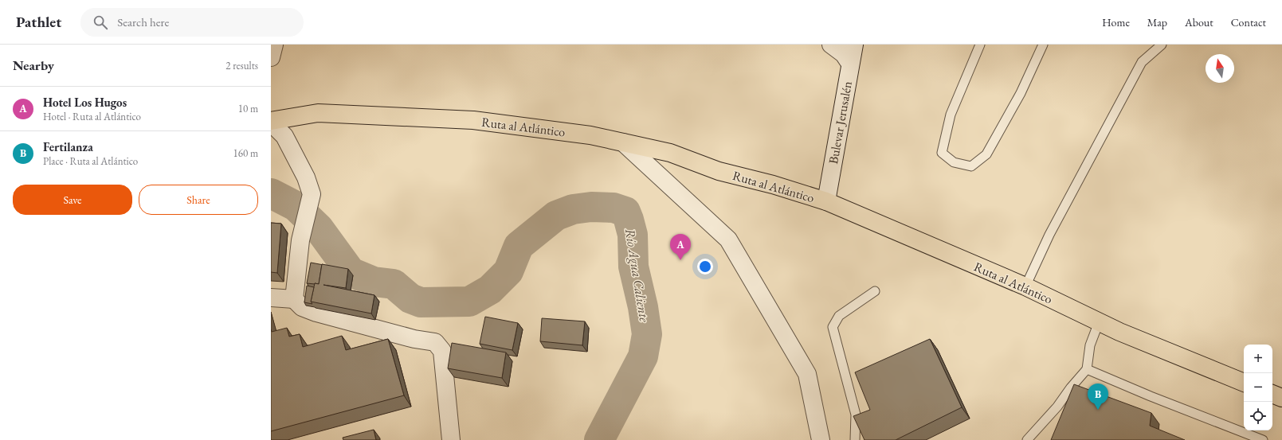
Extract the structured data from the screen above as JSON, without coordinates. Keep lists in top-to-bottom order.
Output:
{
  "streets": {
    "highway": ["Ruta al Atlántico"],
    "street": ["Bulevar Jerusalén"]
  },
  "crossings": [
    ["Bulevar Jerusalén", "Ruta al Atlántico"]
  ],
  "water": ["Río Agua Caliente"],
  "north": "top",
  "page": {
    "header": "Pathlet",
    "search": "Search here",
    "nav": [
      "Home",
      "Map",
      "About",
      "Contact"
    ],
    "heading": ["Nearby", "2 results"],
    "list": [
      {
        "mark": "A",
        "name": "Hotel Los Hugos",
        "note": "Hotel · Ruta al Atlántico",
        "value": "10 m"
      },
      {
        "mark": "B",
        "name": "Fertilanza",
        "note": "Place · Ruta al Atlántico",
        "value": "160 m"
      }
    ],
    "buttons": ["Save", "Share"],
    "pins": ["A", "B"],
    "map_buttons": ["+", "−"]
  }
}
